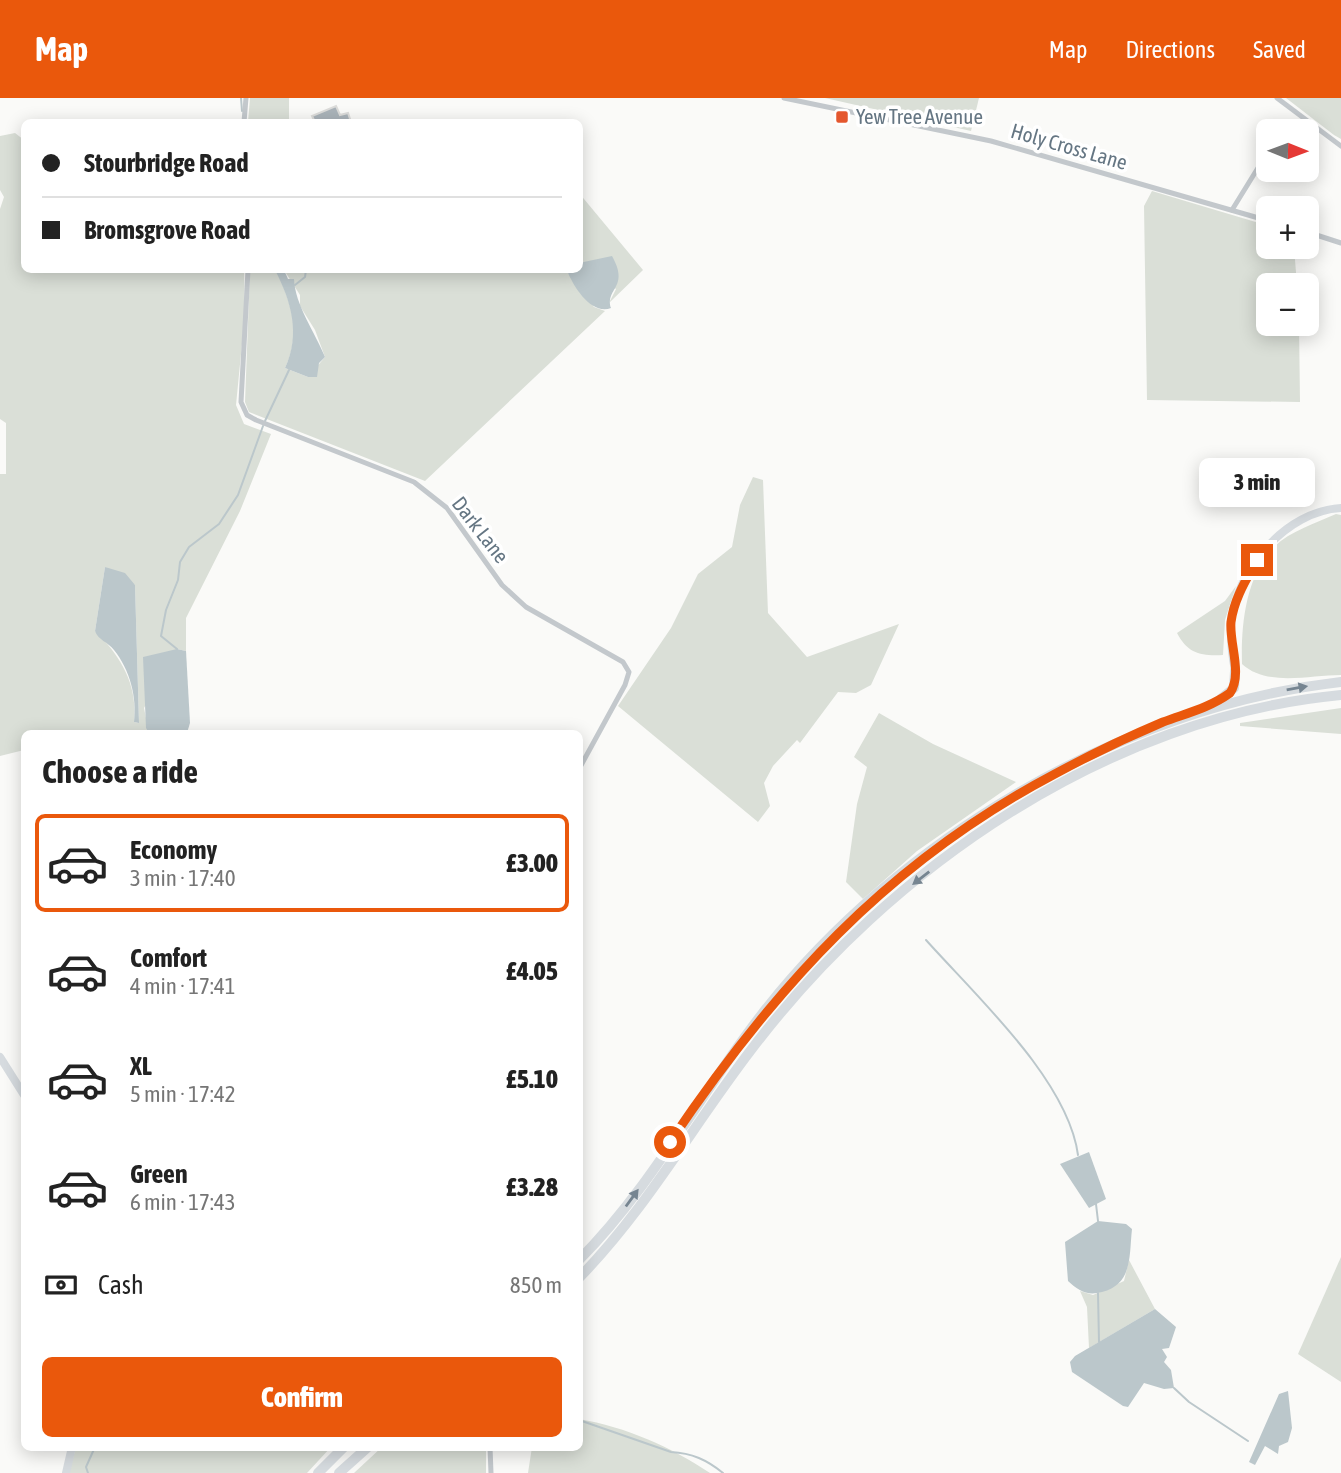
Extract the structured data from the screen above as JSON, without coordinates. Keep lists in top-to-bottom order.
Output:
{
  "streets": {
    "street": ["Holy Cross Lane", "Dark Lane"]
  },
  "places": {
    "transit": ["Yew Tree Avenue"]
  },
  "north": "right",
  "page": {
    "header": "Map",
    "nav": ["Map", "Directions", "Saved"],
    "map_buttons": ["+", "−"],
    "banner": ["Stourbridge Road", "Bromsgrove Road"],
    "bubble": "3 min",
    "heading": "Choose a ride",
    "list": [
      {
        "name": "Economy",
        "note": "3 min · 17:40",
        "value": "£3.00"
      },
      {
        "name": "Comfort",
        "note": "4 min · 17:41",
        "value": "£4.05"
      },
      {
        "name": "XL",
        "note": "5 min · 17:42",
        "value": "£5.10"
      },
      {
        "name": "Green",
        "note": "6 min · 17:43",
        "value": "£3.28"
      }
    ],
    "pay": ["Cash", "850 m"],
    "buttons": "Confirm"
  }
}
